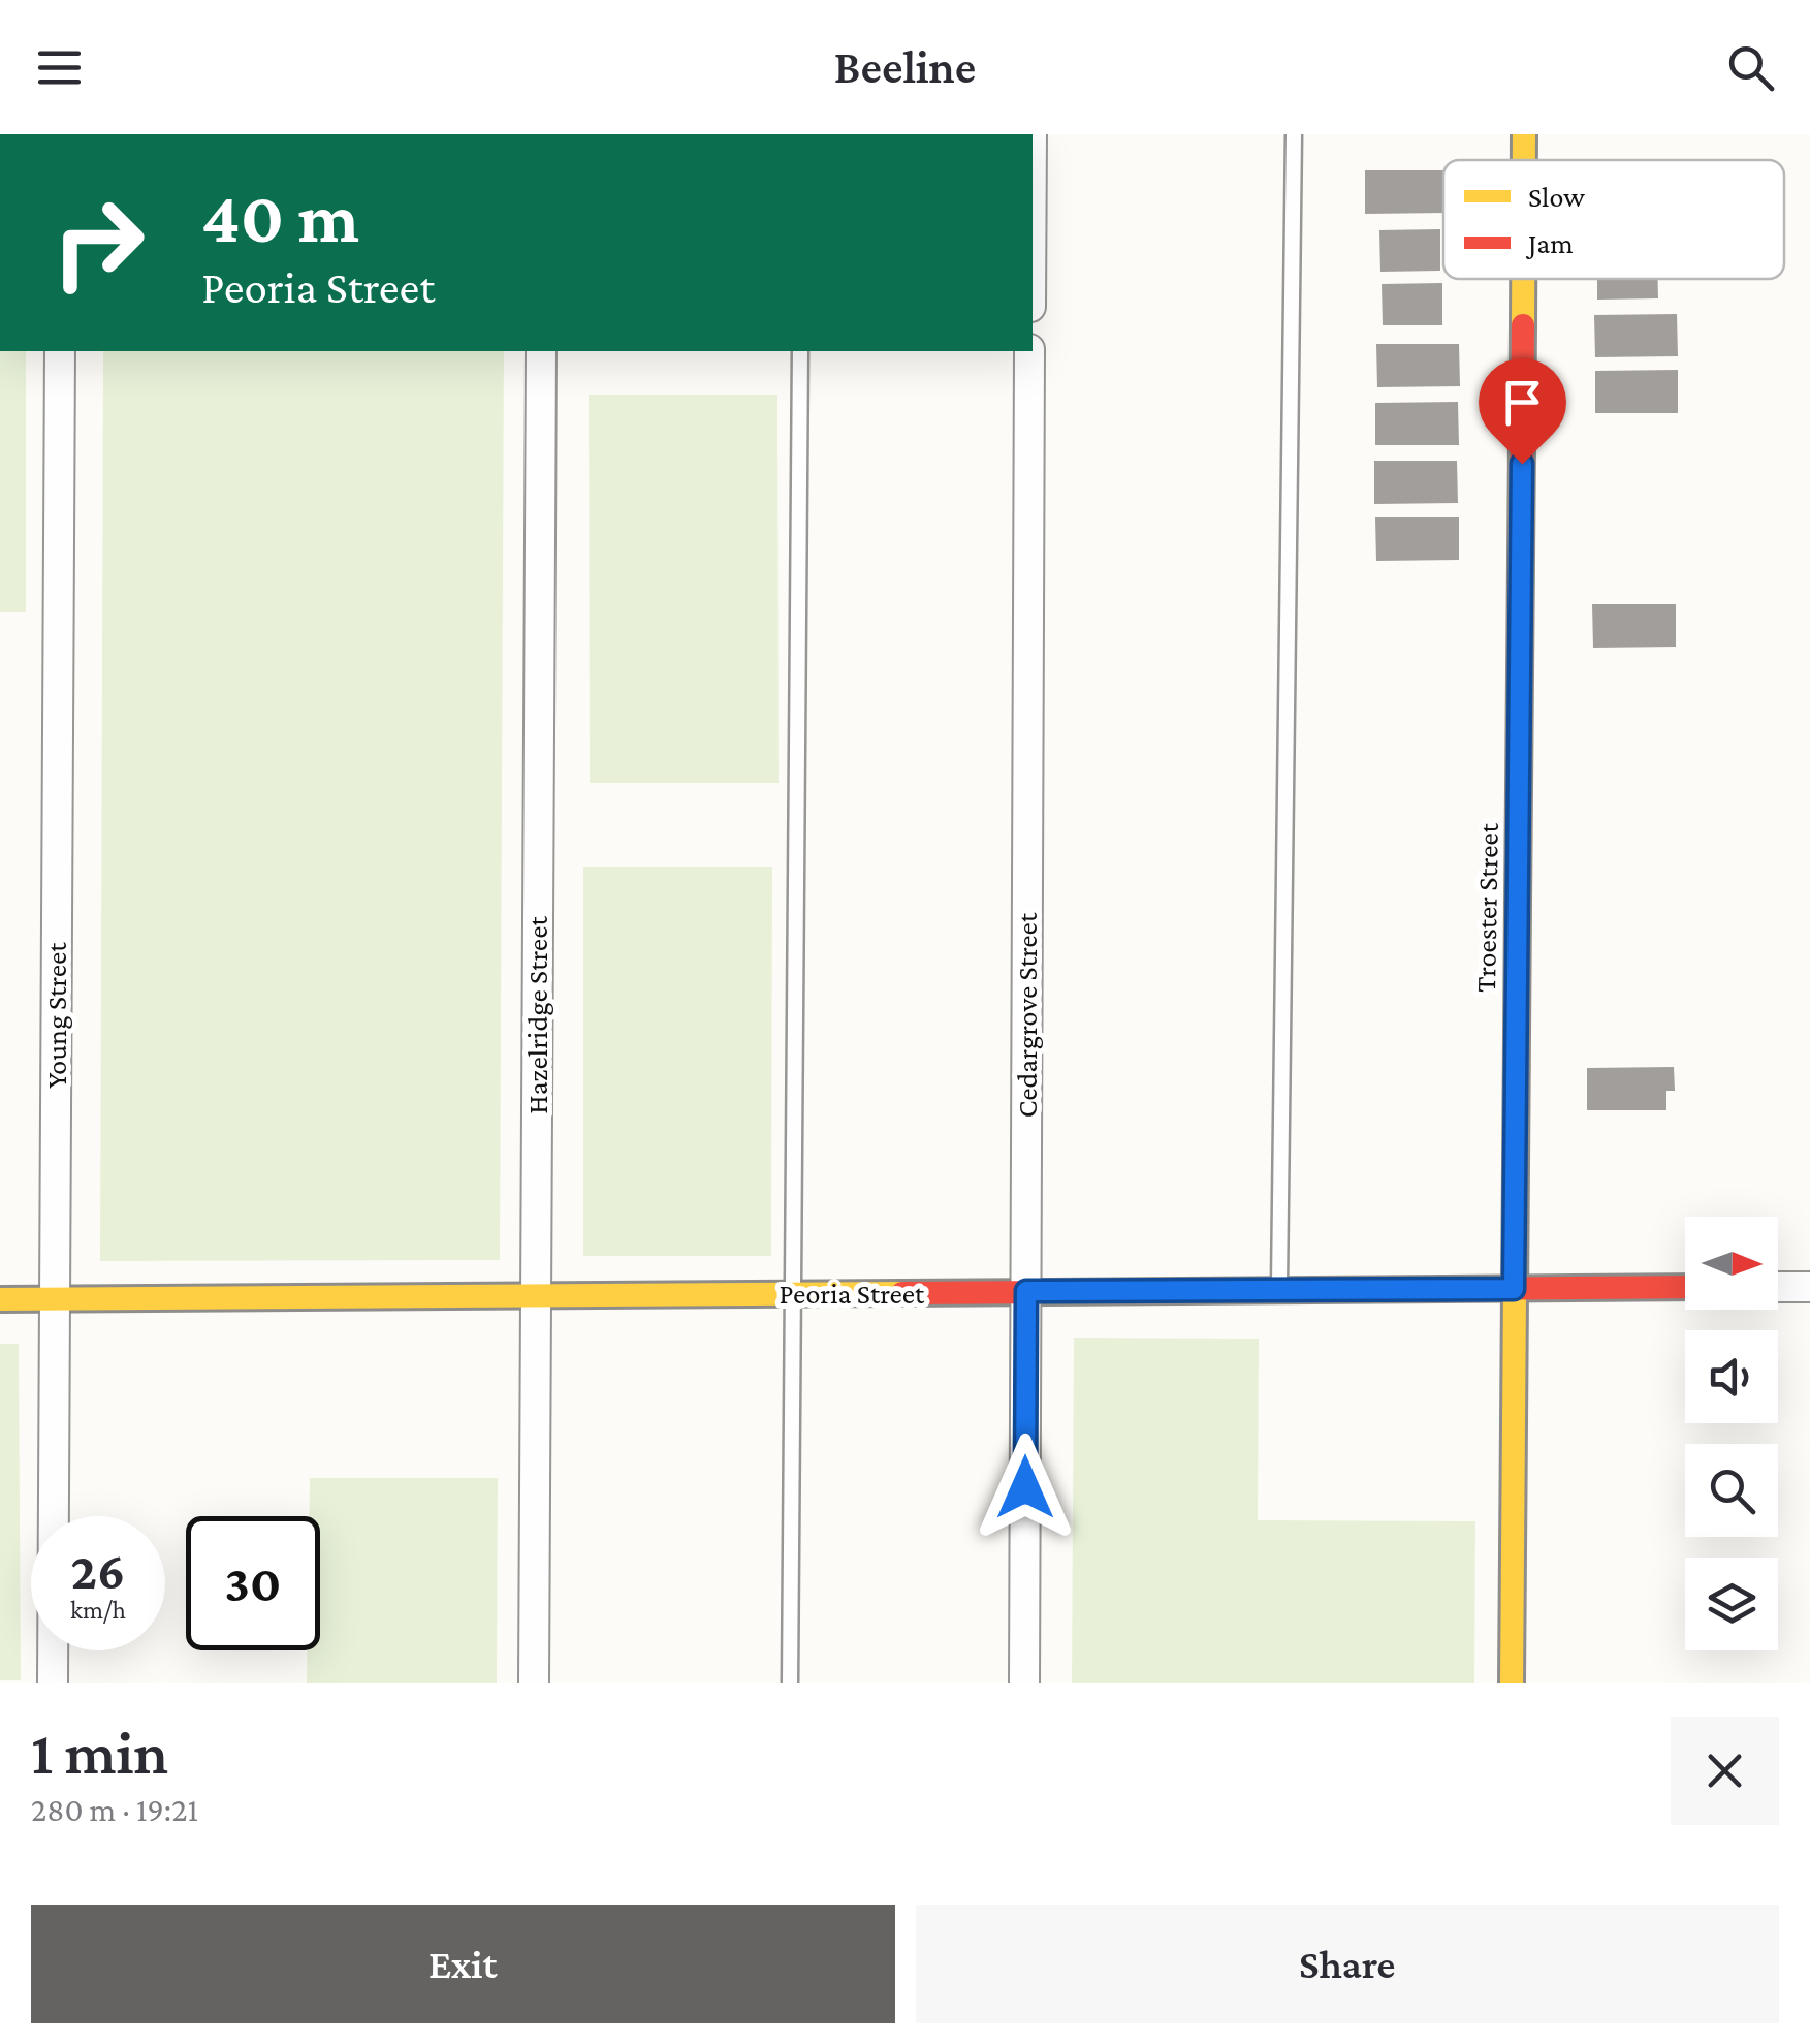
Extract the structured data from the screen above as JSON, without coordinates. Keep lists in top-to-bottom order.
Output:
{
  "streets": {
    "street": [
      "Troester Street",
      "Young Street",
      "Hazelridge Street",
      "Cedargrove Street",
      "Peoria Street"
    ]
  },
  "crossings": [
    ["Troester Street", "Peoria Street"],
    ["Young Street", "Peoria Street"],
    ["Hazelridge Street", "Peoria Street"],
    ["Cedargrove Street", "Peoria Street"]
  ],
  "legend": ["Slow", "Jam"],
  "north": "right",
  "page": {
    "header": "Beeline",
    "turn": ["40 m", "Peoria Street"],
    "speed": "26 km/h",
    "limit": "30",
    "heading": ["1 min", "280 m · 19:21"],
    "buttons": ["Exit", "Share"]
  }
}
